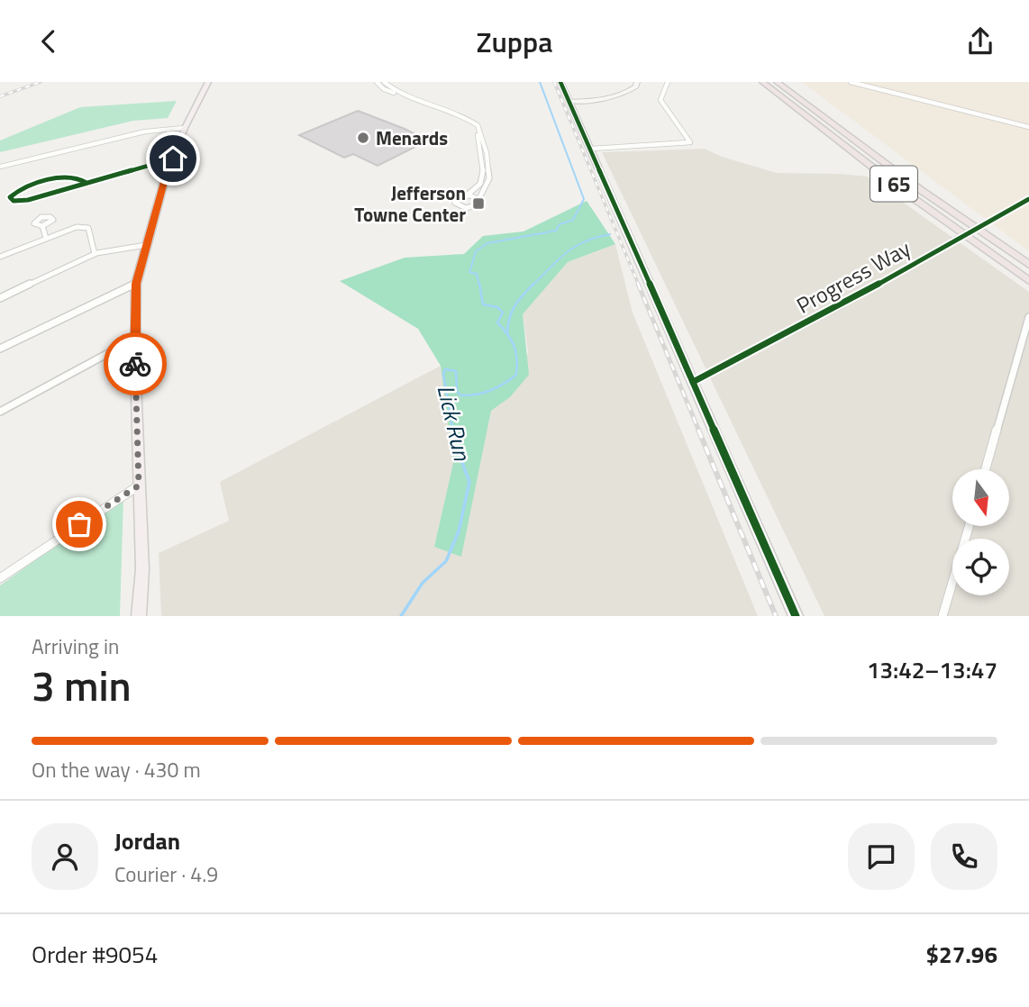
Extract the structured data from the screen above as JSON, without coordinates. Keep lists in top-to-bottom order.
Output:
{
  "streets": {
    "highway": ["I 65"],
    "street": ["Progress Way"]
  },
  "water": ["Lick Run"],
  "places": {
    "other": ["Menards"],
    "transit": ["Jefferson Towne Center"]
  },
  "north": "bottom",
  "page": {
    "header": "Zuppa",
    "heading": ["3 min", "Arriving in", "13:42–13:47"],
    "panel": [
      "Jordan",
      "Courier · 4.9",
      "Order #9054",
      "$27.96"
    ],
    "bar": "On the way · 430 m"
  }
}
